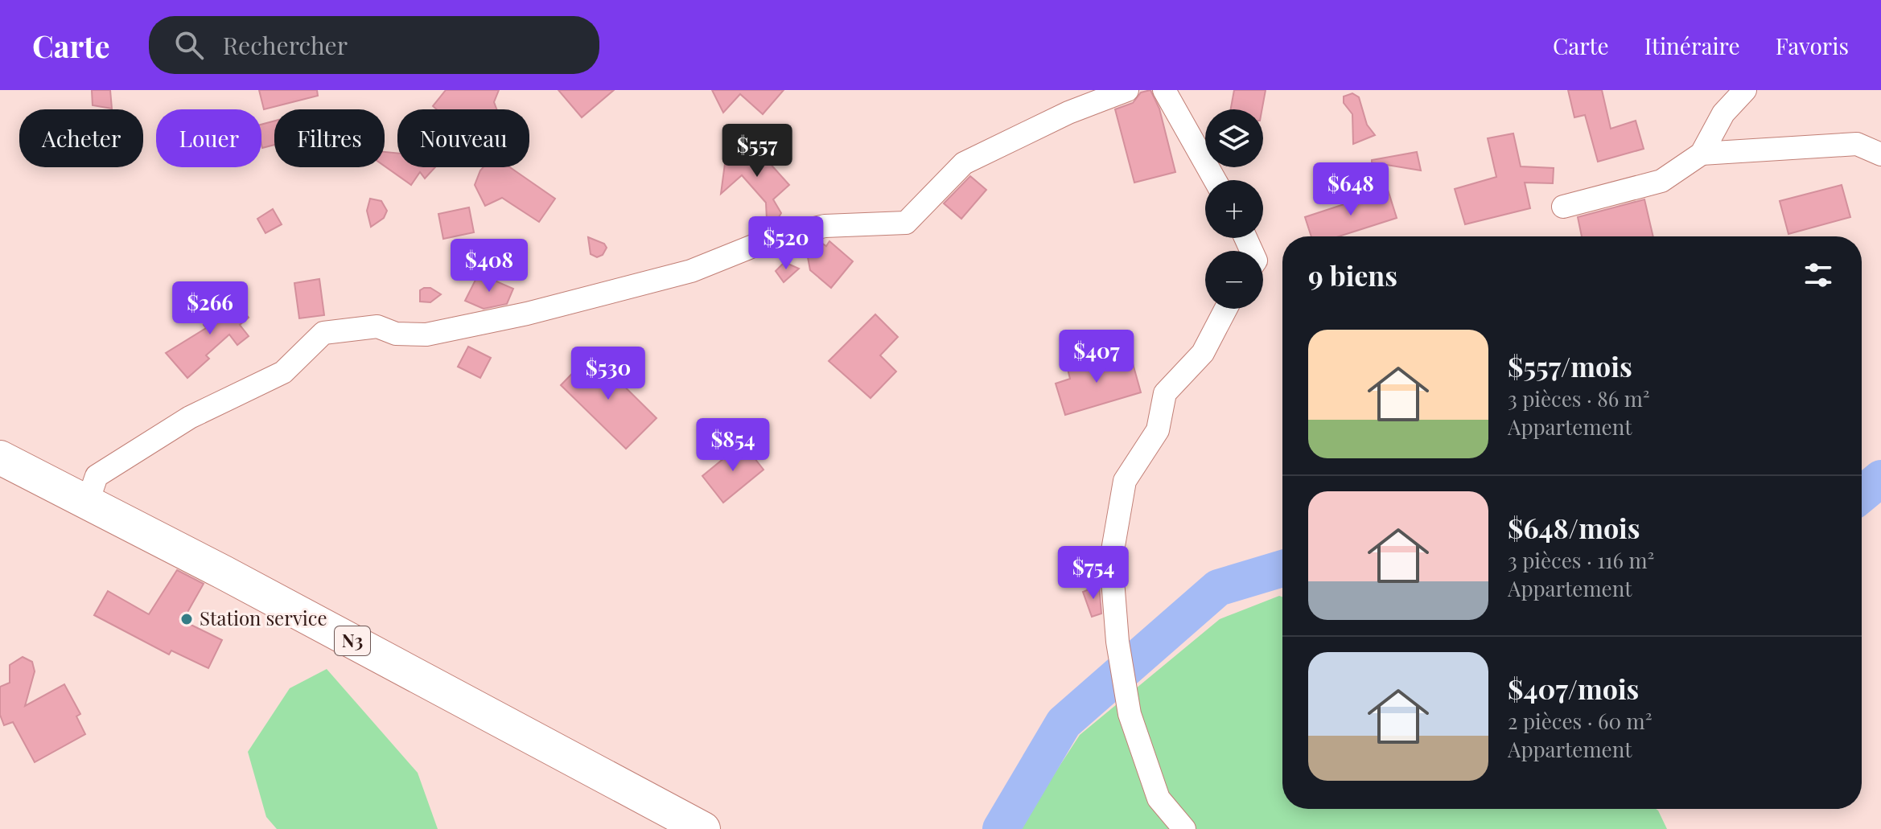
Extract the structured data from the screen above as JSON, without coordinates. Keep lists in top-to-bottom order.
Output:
{
  "streets": {
    "highway": ["N3"]
  },
  "places": ["Station service"],
  "page": {
    "header": "Carte",
    "search": "Rechercher",
    "nav": ["Carte", "Itinéraire", "Favoris"],
    "map_buttons": ["+", "−"],
    "chip": [
      "Acheter",
      "Louer",
      "Filtres",
      "Nouveau"
    ],
    "price": [
      "$557",
      "$648",
      "$520",
      "$408",
      "$266",
      "$407",
      "$530",
      "$854",
      "$754"
    ],
    "heading": "9 biens",
    "list": [
      {
        "name": "$557/mois",
        "note": "3 pièces · 86 m² · Appartement"
      },
      {
        "name": "$648/mois",
        "note": "3 pièces · 116 m² · Appartement"
      },
      {
        "name": "$407/mois",
        "note": "2 pièces · 60 m² · Appartement"
      }
    ]
  }
}
